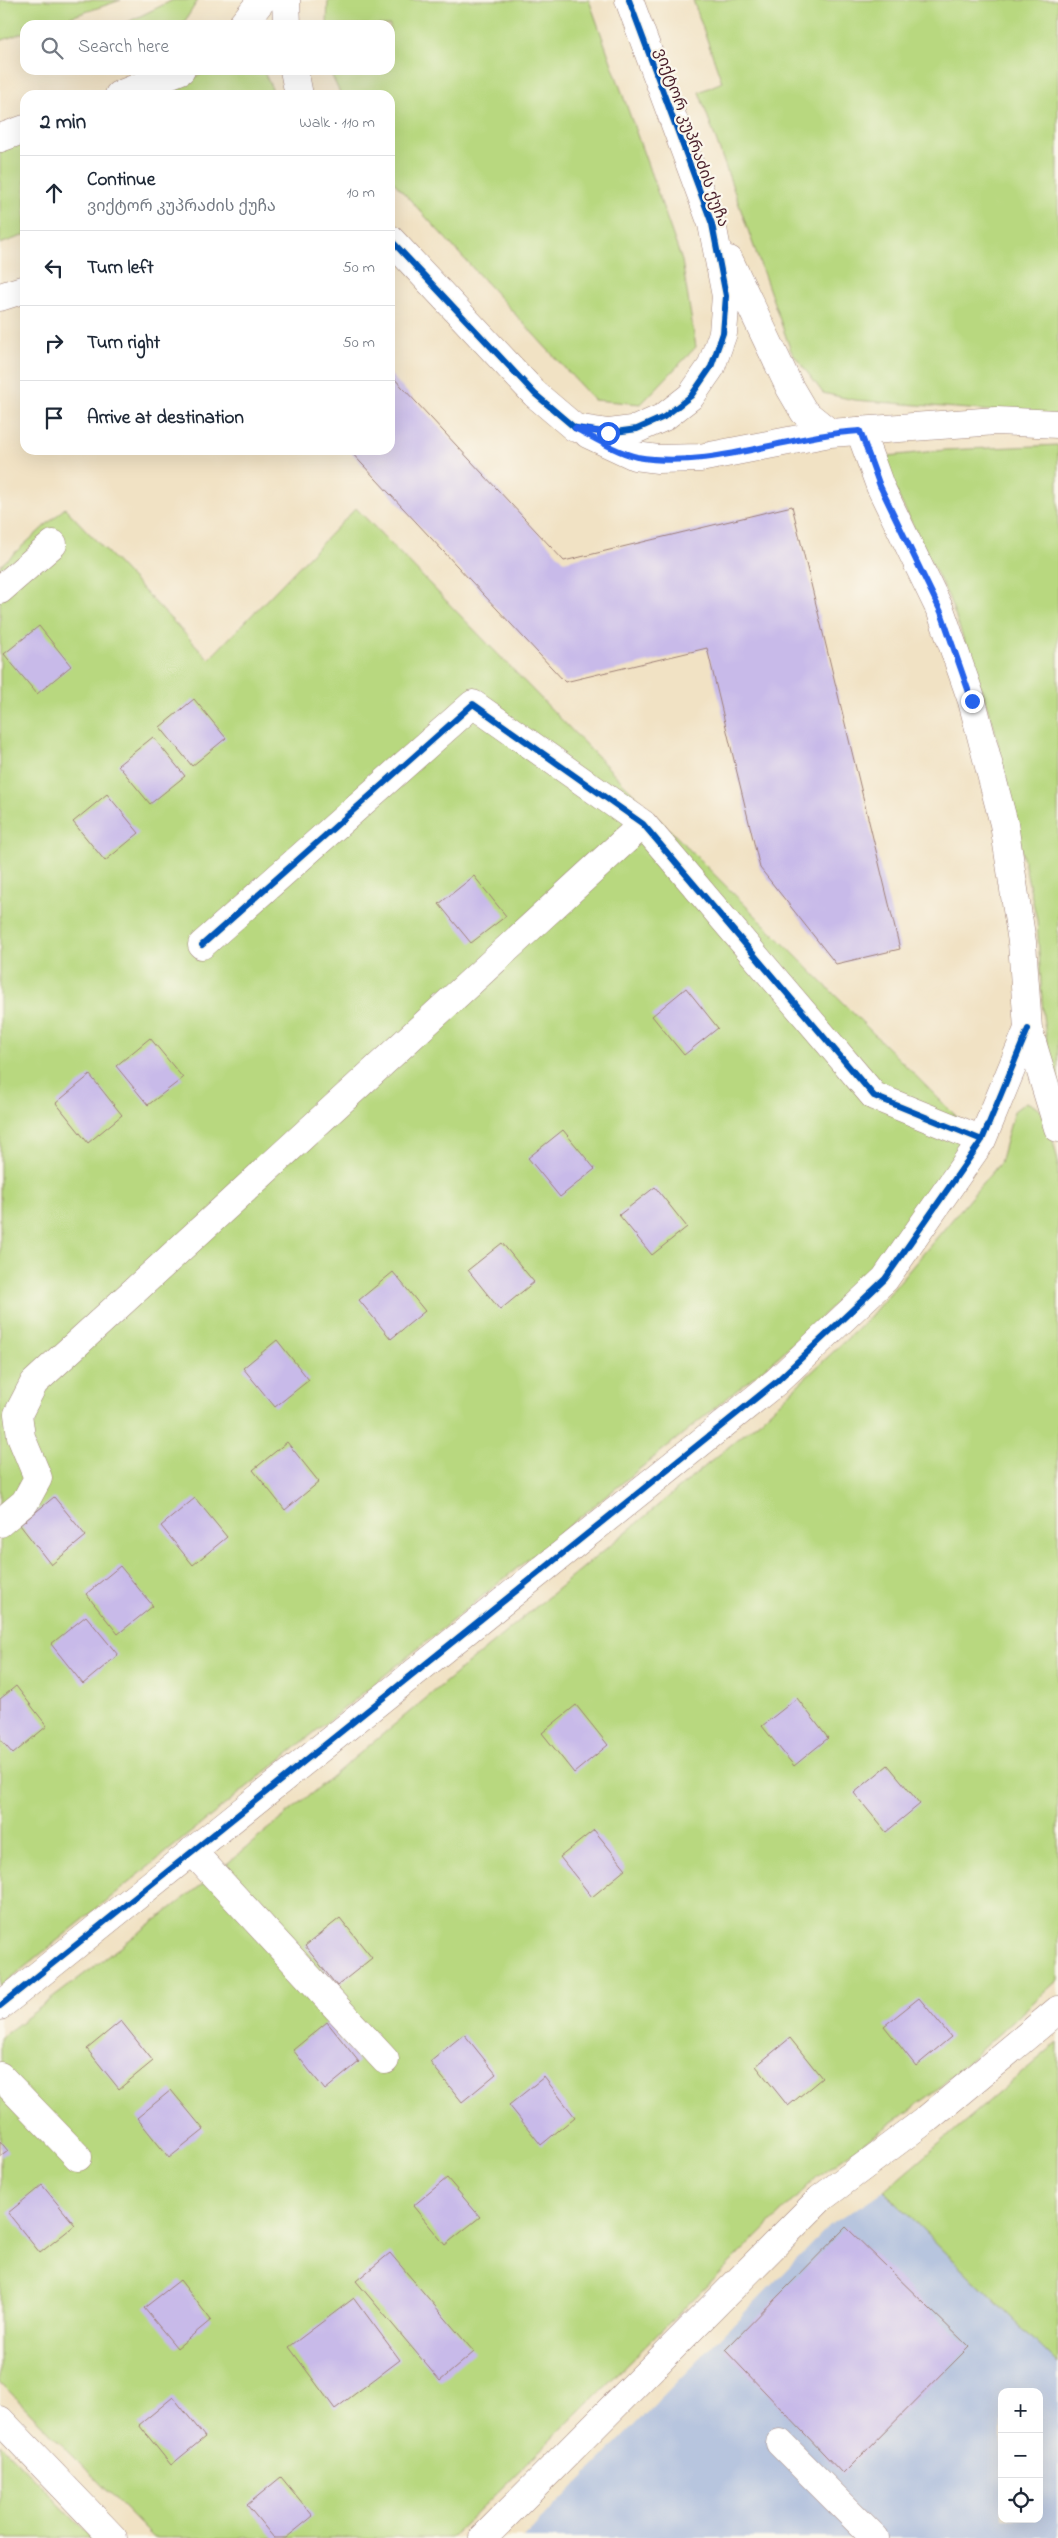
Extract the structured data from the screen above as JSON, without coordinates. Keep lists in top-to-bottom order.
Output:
{
  "streets": {
    "street": ["ვიქტორ კუპრაძის ქუჩა"]
  },
  "page": {
    "search": "Search here",
    "heading": ["2 min", "Walk · 110 m"],
    "list": [
      ["Continue", "ვიქტორ კუპრაძის ქუჩა", "10 m"],
      ["Turn left", "50 m"],
      ["Turn right", "50 m"],
      "Arrive at destination"
    ],
    "map_buttons": ["+", "−"]
  }
}
